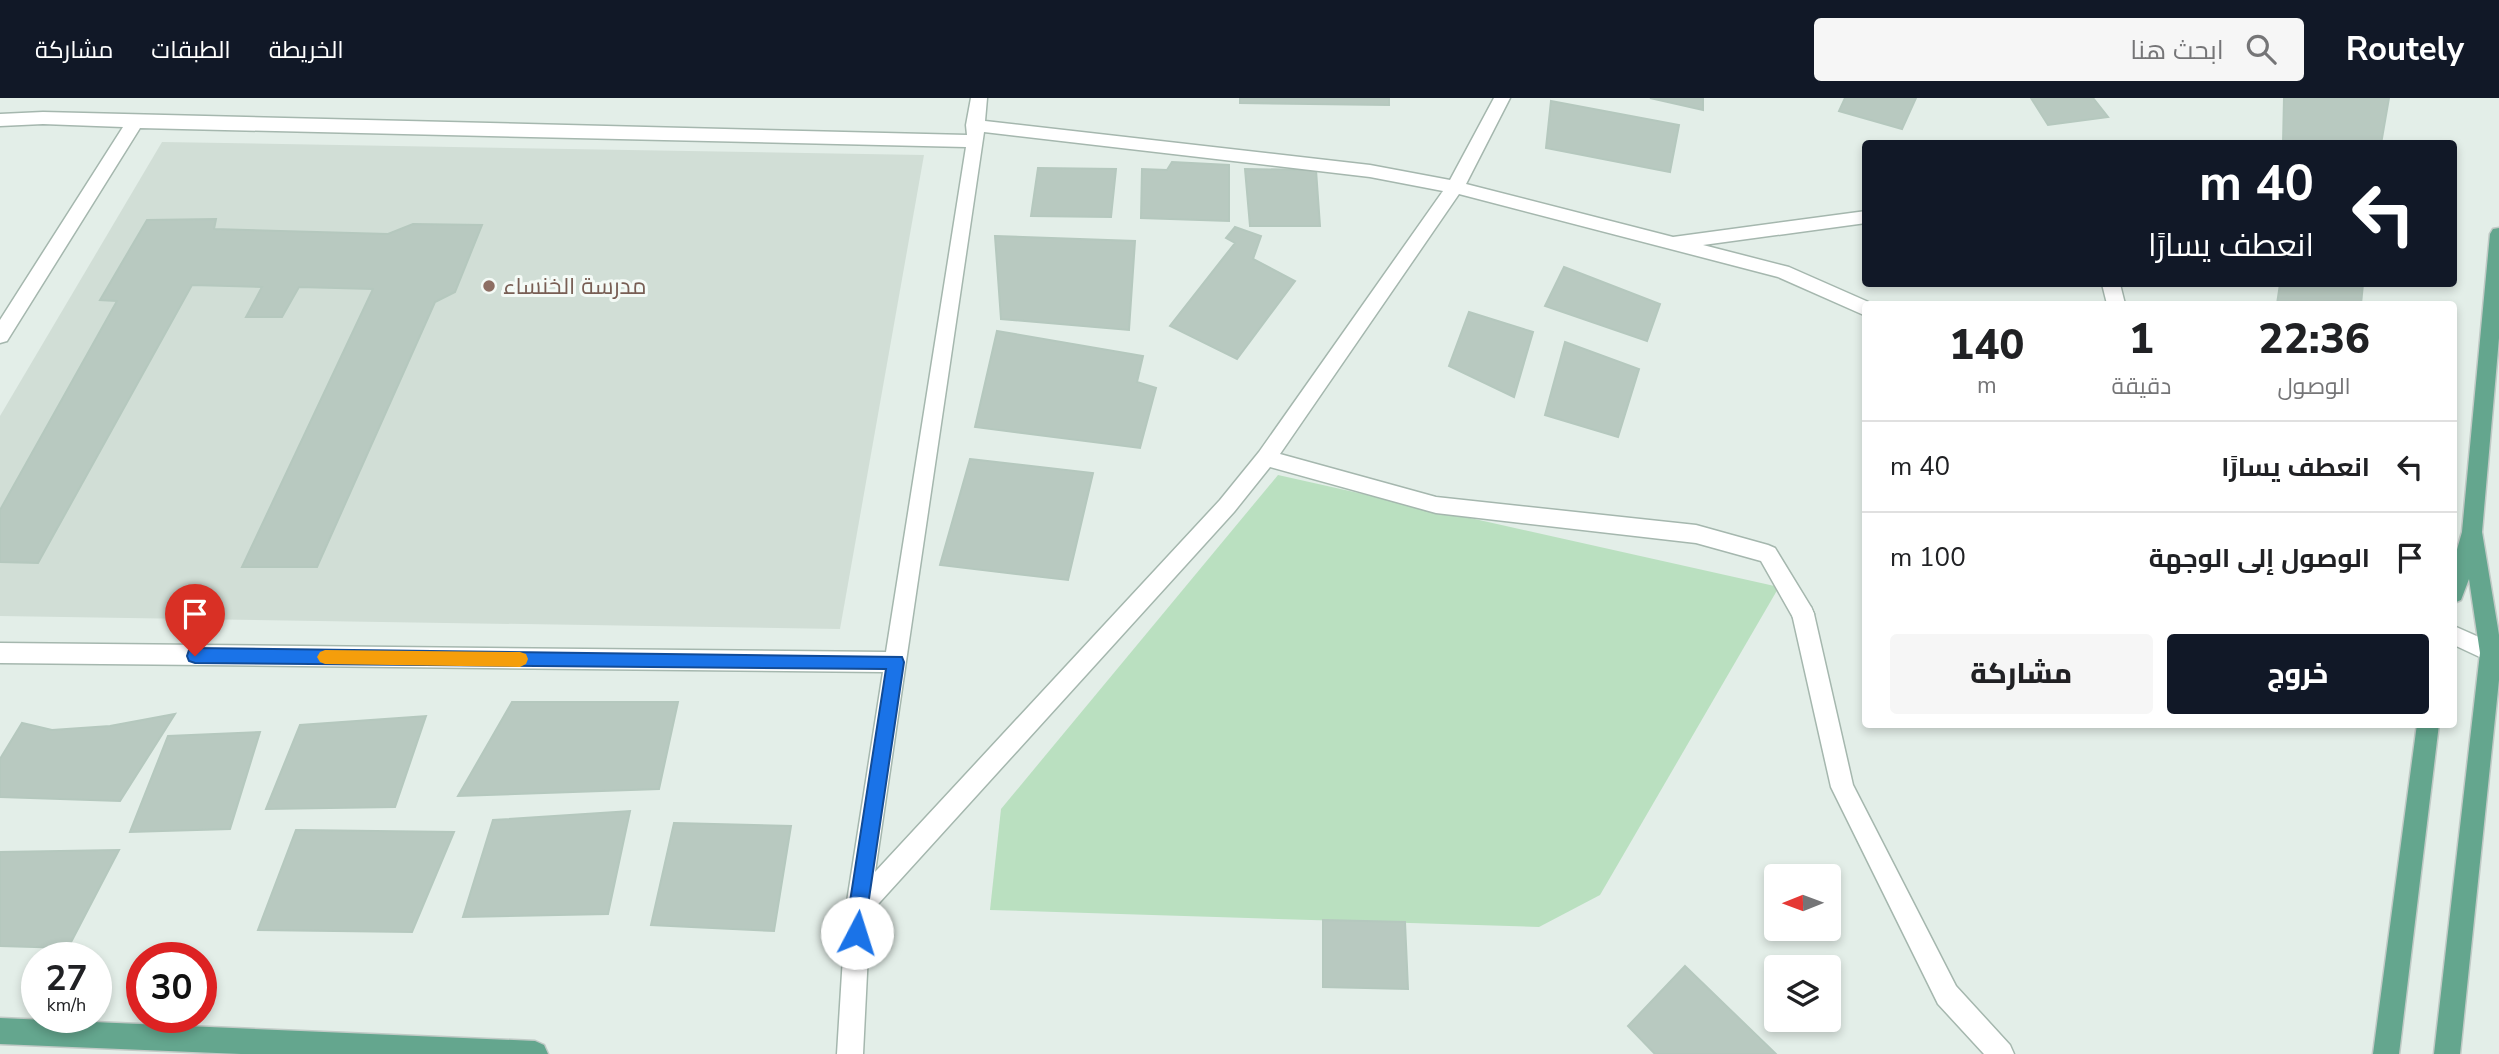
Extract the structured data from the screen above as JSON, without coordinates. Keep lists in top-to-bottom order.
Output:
{
  "places": ["مدرسة الخنساء"],
  "north": "left",
  "page": {
    "header": "Routely",
    "search": "ابحث هنا",
    "nav": ["الخريطة", "الطبقات", "مشاركة"],
    "turn": ["40 m", "انعطف يسارًا"],
    "eta": [
      "22:36",
      "الوصول",
      "1",
      "دقيقة",
      "140",
      "m"
    ],
    "list": [
      {
        "name": "انعطف يسارًا",
        "value": "40 m"
      },
      {
        "name": "الوصول إلى الوجهة",
        "value": "100 m"
      }
    ],
    "buttons": ["خروج", "مشاركة"],
    "speed": "27 km/h",
    "limit": "30"
  }
}
